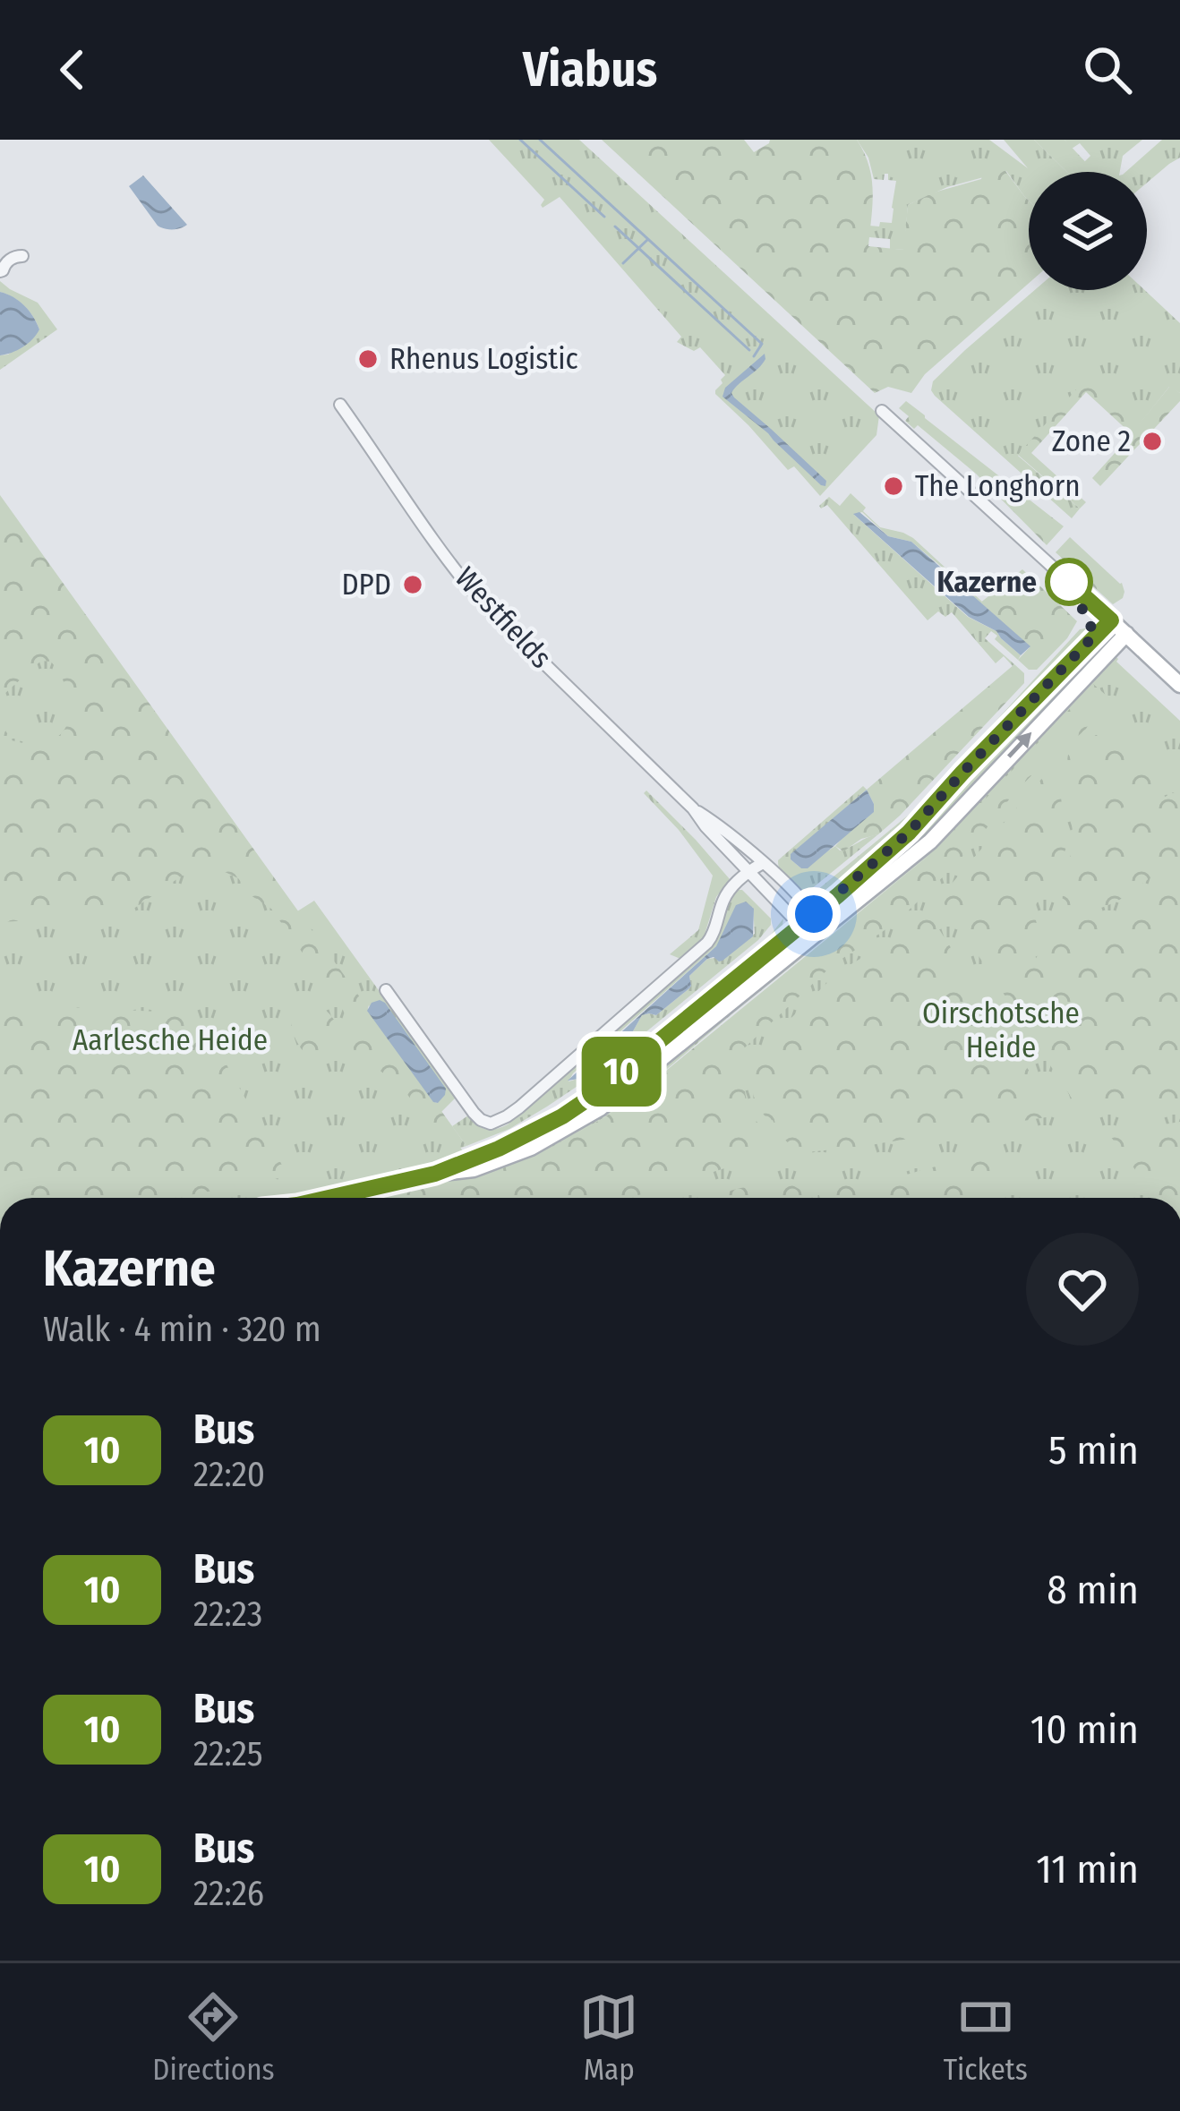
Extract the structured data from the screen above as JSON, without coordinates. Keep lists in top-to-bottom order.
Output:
{
  "streets": {
    "street": ["Westfields"]
  },
  "parks": ["Oirschotsche Heide", "Aarlesche Heide"],
  "places": [
    "Rhenus Logistic",
    "Zone 2",
    "The Longhorn",
    "Kazerne",
    "DPD"
  ],
  "lines": ["bus line 10"],
  "page": {
    "header": "Viabus",
    "on_map": "10",
    "heading": ["Kazerne", "Walk · 4 min · 320 m"],
    "list": [
      {
        "mark": "10",
        "name": "Bus",
        "note": "22:20",
        "value": "5 min"
      },
      {
        "mark": "10",
        "name": "Bus",
        "note": "22:23",
        "value": "8 min"
      },
      {
        "mark": "10",
        "name": "Bus",
        "note": "22:25",
        "value": "10 min"
      },
      {
        "mark": "10",
        "name": "Bus",
        "note": "22:26",
        "value": "11 min"
      }
    ],
    "tabs": ["Directions", "Map", "Tickets"]
  }
}
